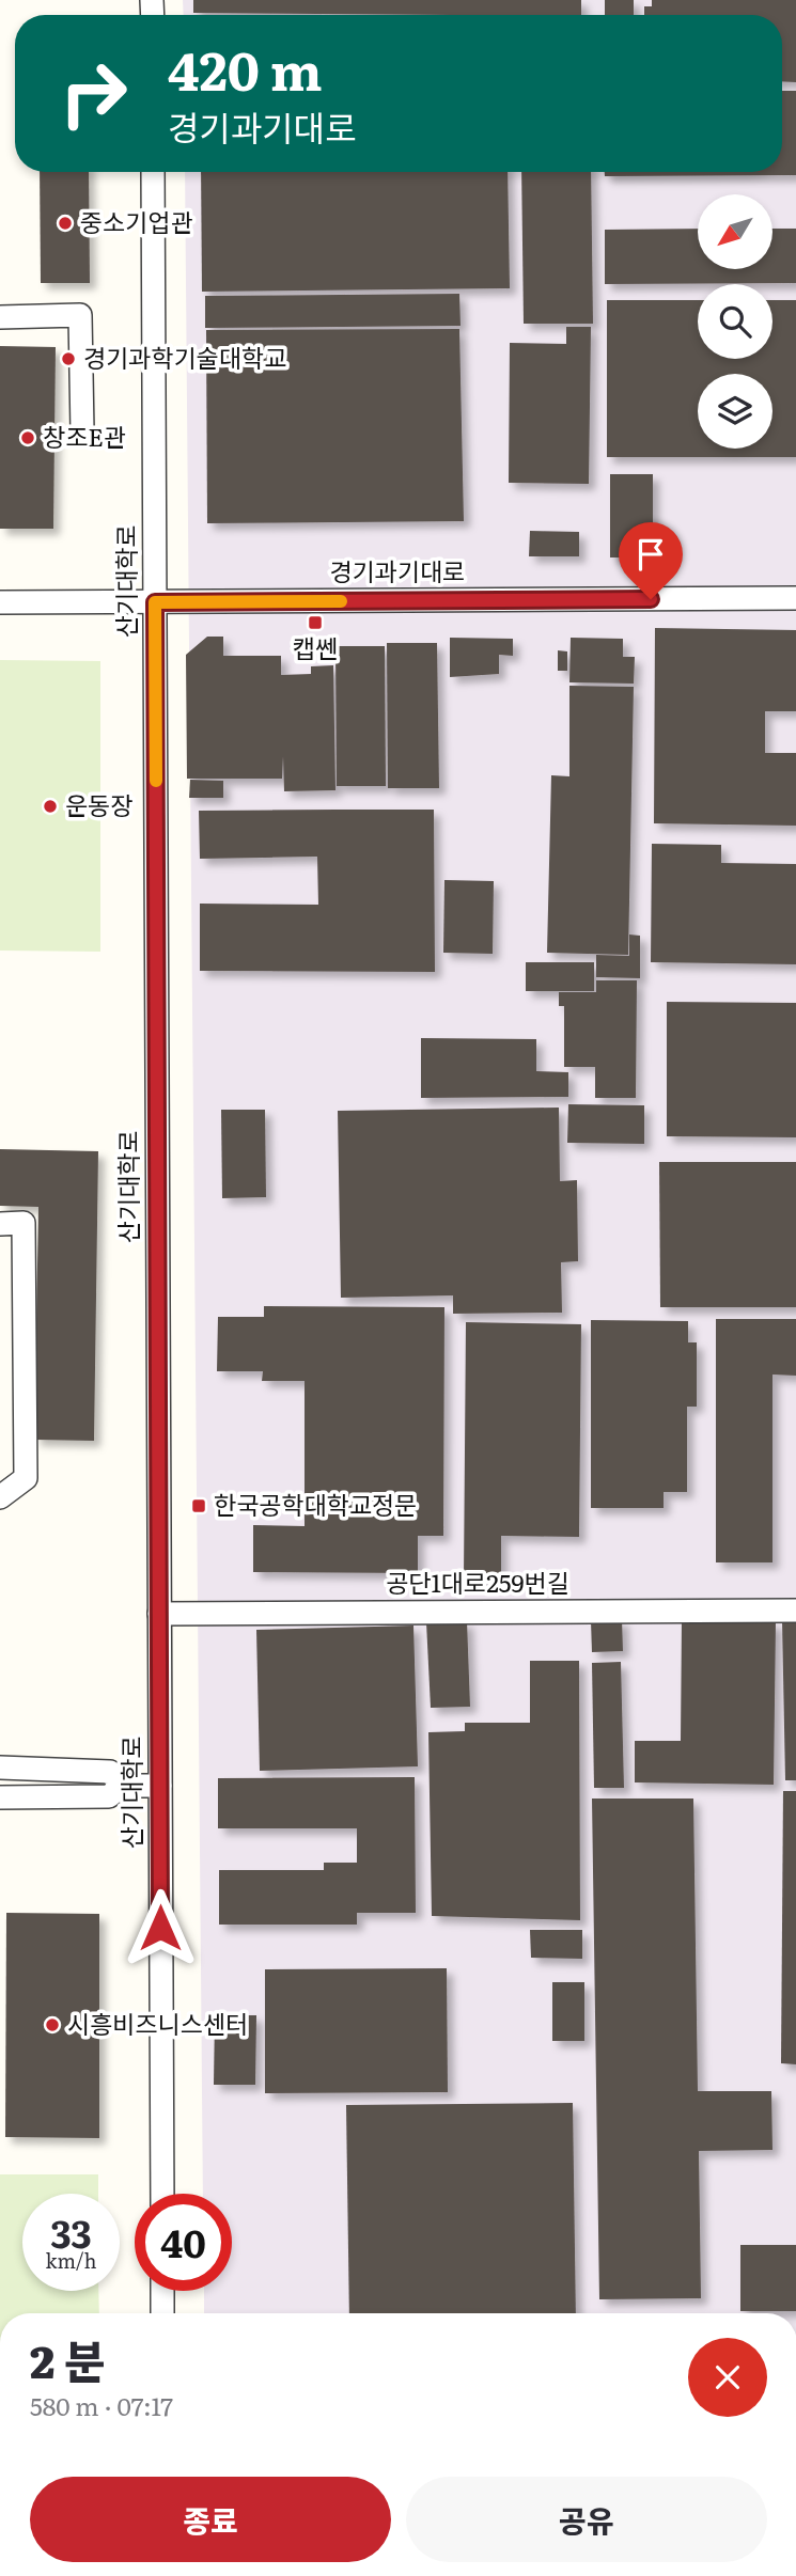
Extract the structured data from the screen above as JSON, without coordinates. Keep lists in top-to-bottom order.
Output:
{
  "streets": {
    "street": ["경기과기대로", "산기대학로", "공단1대로259번길"]
  },
  "crossings": [
    ["경기과기대로", "산기대학로"],
    ["산기대학로", "공단1대로259번길"]
  ],
  "places": {
    "other": [
      "중소기업관",
      "경기과학기술대학교",
      "창조E관",
      "운동장",
      "시흥비즈니스센터"
    ],
    "transit": ["캡쎈", "한국공학대학교정문"]
  },
  "north": "bottom left",
  "page": {
    "turn": ["420 m", "경기과기대로"],
    "speed": "33 km/h",
    "limit": "40",
    "heading": ["2 분", "580 m · 07:17"],
    "buttons": ["종료", "공유"]
  }
}
